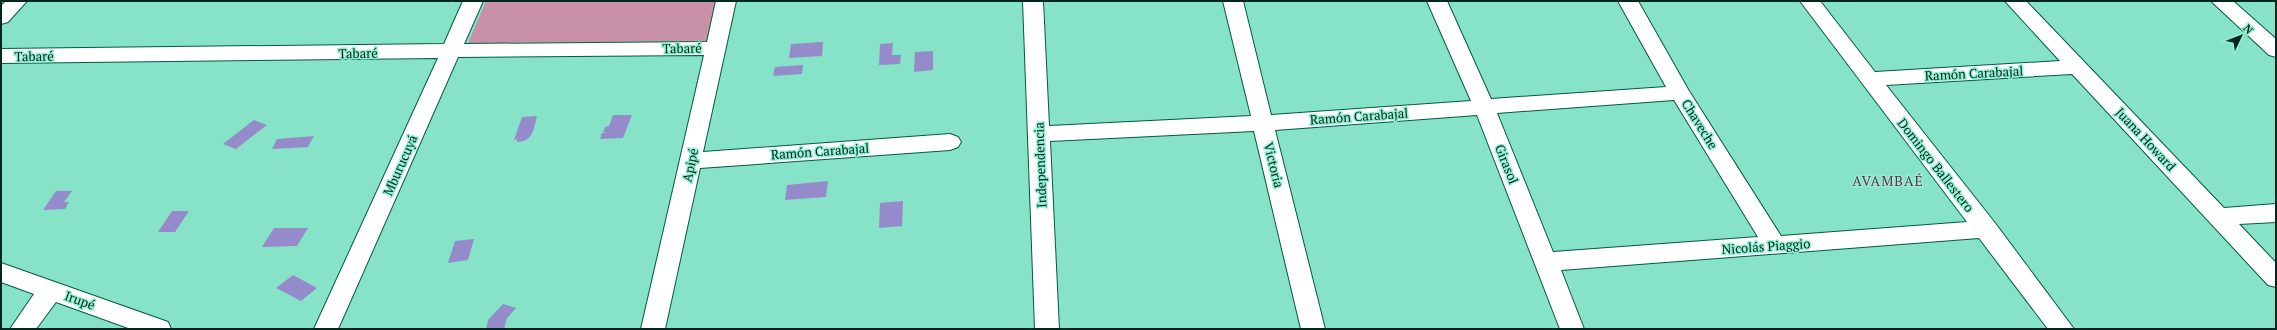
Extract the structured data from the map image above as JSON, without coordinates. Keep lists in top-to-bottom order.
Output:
{
  "streets": {
    "street": [
      "Tabaré",
      "Ramón Carabajal",
      "Chaveche",
      "Juana Howard",
      "Girasol",
      "Mburucuyá",
      "Apipé",
      "Independencia",
      "Victoria",
      "Domingo Ballestero",
      "Nicolás Piaggio",
      "Irupé"
    ]
  },
  "crossings": [
    ["Tabaré", "Mburucuyá"],
    ["Tabaré", "Apipé"],
    ["Ramón Carabajal", "Chaveche"],
    ["Ramón Carabajal", "Juana Howard"],
    ["Ramón Carabajal", "Girasol"],
    ["Ramón Carabajal", "Apipé"],
    ["Ramón Carabajal", "Independencia"],
    ["Ramón Carabajal", "Victoria"],
    ["Ramón Carabajal", "Domingo Ballestero"],
    ["Chaveche", "Nicolás Piaggio"],
    ["Girasol", "Nicolás Piaggio"],
    ["Domingo Ballestero", "Nicolás Piaggio"]
  ],
  "districts": ["AVAMBAÉ"],
  "north": "top right"
}
